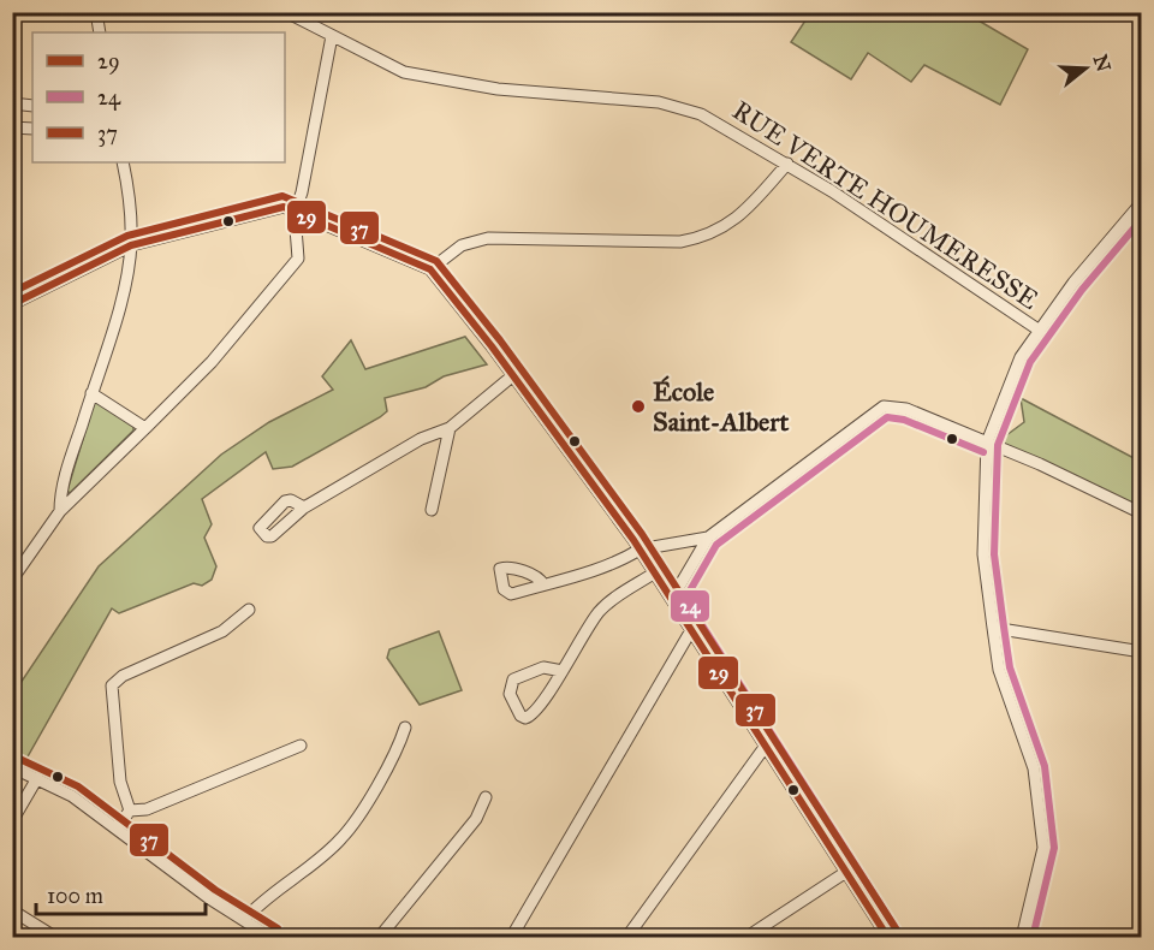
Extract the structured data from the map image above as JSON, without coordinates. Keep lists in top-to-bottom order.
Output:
{
  "streets": {
    "street": ["RUE VERTE HOUMERESSE"]
  },
  "places": ["École Saint-Albert"],
  "lines": ["transit line 37", "transit line 29", "transit line 24"],
  "legend": ["29", "24", "37"],
  "scale_bar": "100 m",
  "north": "right"
}
